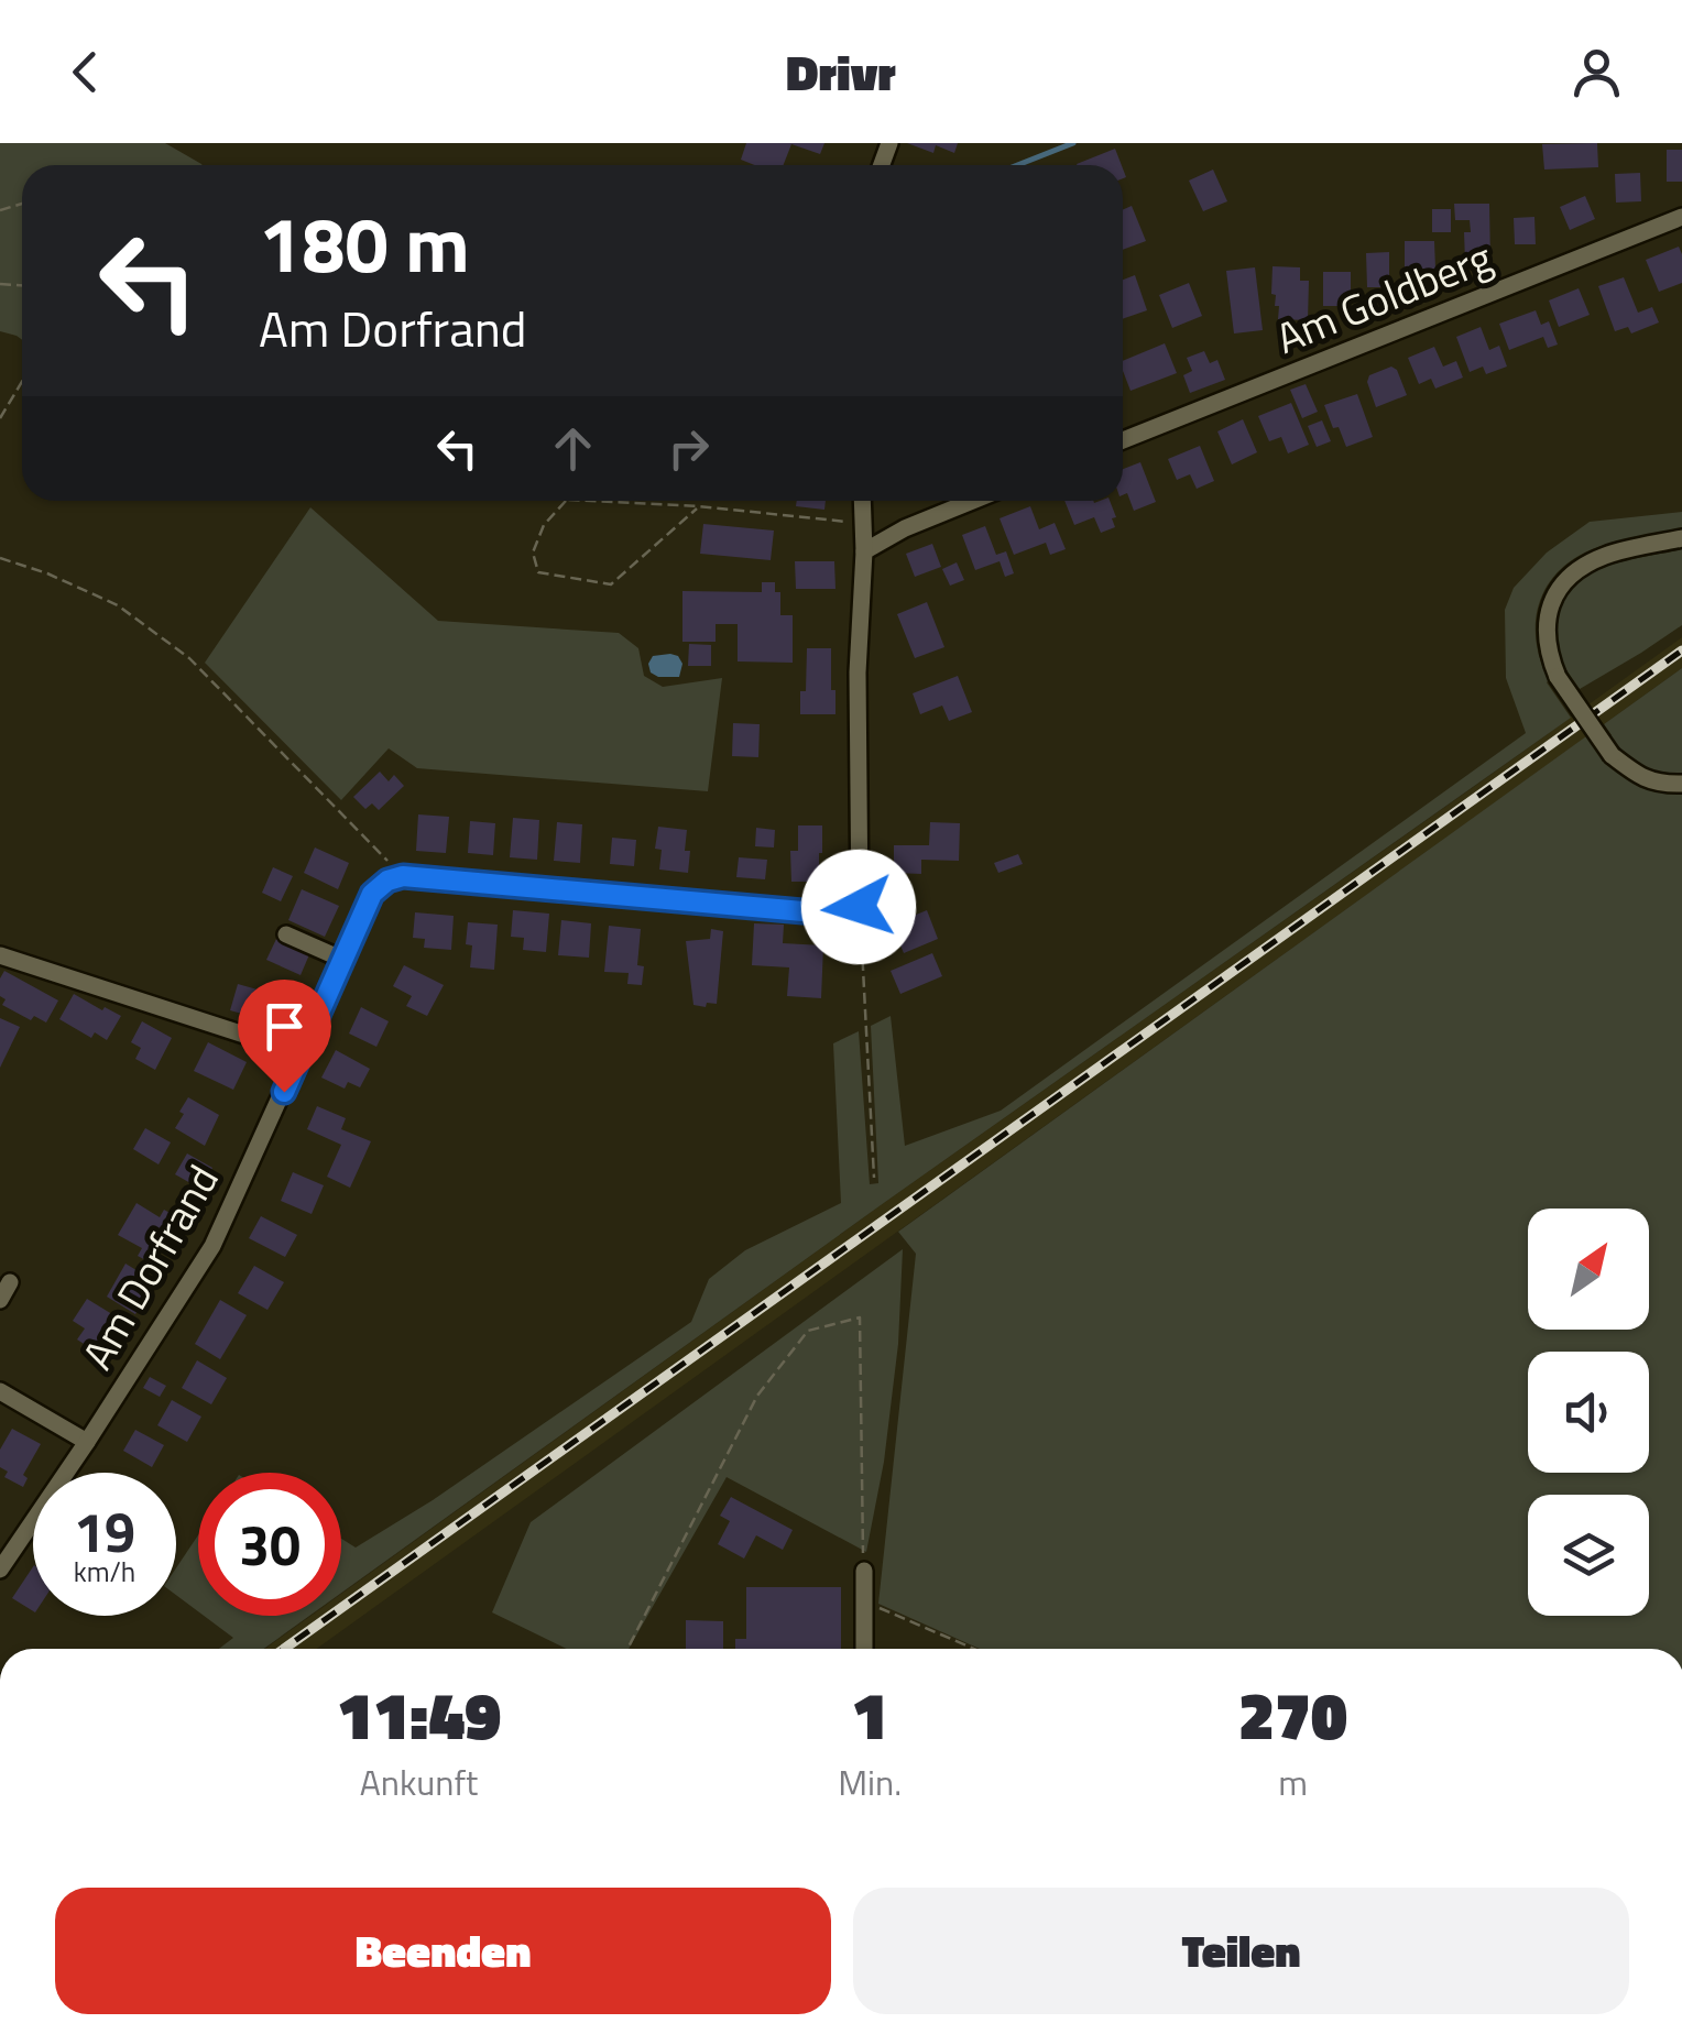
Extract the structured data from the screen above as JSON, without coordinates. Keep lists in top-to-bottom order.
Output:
{
  "streets": {
    "street": ["Am Goldberg", "Am Dorfrand"]
  },
  "north": "top right",
  "page": {
    "header": "Drivr",
    "turn": ["180 m", "Am Dorfrand"],
    "speed": "19 km/h",
    "limit": "30",
    "eta": [
      "11:49",
      "Ankunft",
      "1",
      "Min.",
      "270",
      "m"
    ],
    "buttons": ["Beenden", "Teilen"]
  }
}
